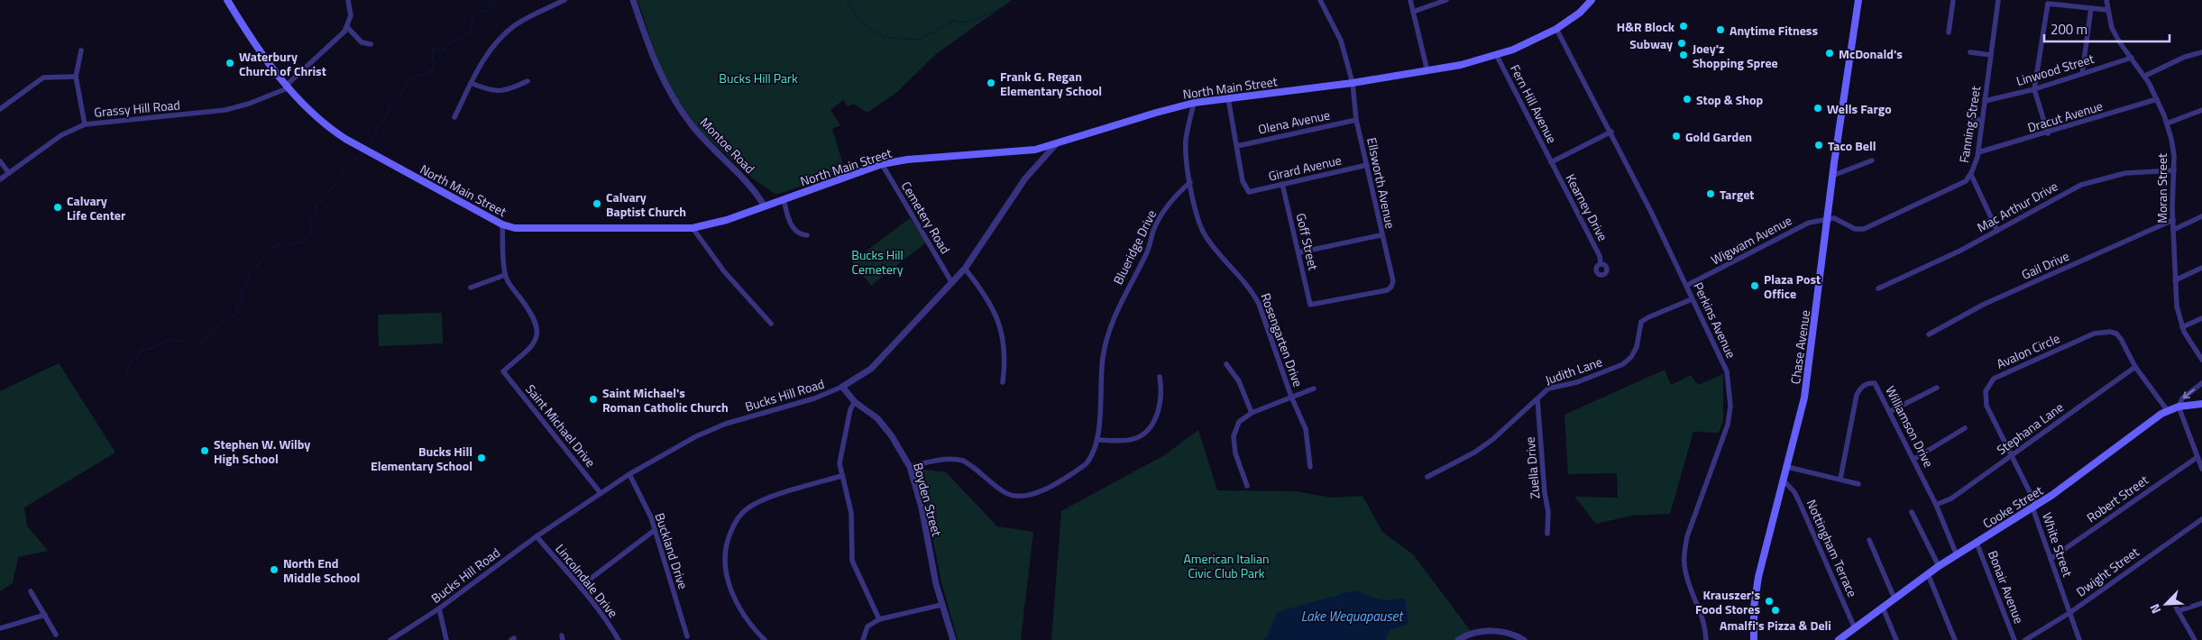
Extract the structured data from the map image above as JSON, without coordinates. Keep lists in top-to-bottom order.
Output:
{
  "streets": {
    "main road": ["North Main Street", "Chase Avenue", "Cooke Street"],
    "street": [
      "Linwood Street",
      "Fern Hill Avenue",
      "Grassy Hill Road",
      "Dracut Avenue",
      "Olena Avenue",
      "Fanning Street",
      "Montoe Road",
      "Girard Avenue",
      "Ellsworth Avenue",
      "Moran Street",
      "Mac Arthur Drive",
      "Kearney Drive",
      "Cemetery Road",
      "Wigwam Avenue",
      "Goff Street",
      "Blueridge Drive",
      "Gail Drive",
      "Perkins Avenue",
      "Rosengarten Drive",
      "Avalon Circle",
      "Judith Lane",
      "Bucks Hill Road",
      "Saint Michael Drive",
      "Williamson Drive",
      "Stephana Lane",
      "Zuella Drive",
      "Robert Street",
      "Boyden Street",
      "White Street",
      "Nottingham Terrace",
      "Buckland Drive",
      "Dwight Street",
      "Lincolndale Drive",
      "Bonair Avenue"
    ]
  },
  "crossings": [
    ["Linwood Street", "Fanning Street"],
    ["Linwood Street", "Moran Street"],
    ["North Main Street", "Fern Hill Avenue"],
    ["North Main Street", "Grassy Hill Road"],
    ["North Main Street", "Montoe Road"],
    ["North Main Street", "Ellsworth Avenue"],
    ["North Main Street", "Cemetery Road"],
    ["North Main Street", "Perkins Avenue"],
    ["North Main Street", "Rosengarten Drive"],
    ["North Main Street", "Bucks Hill Road"],
    ["Fern Hill Avenue", "Kearney Drive"],
    ["Dracut Avenue", "Fanning Street"],
    ["Dracut Avenue", "Moran Street"],
    ["Olena Avenue", "Girard Avenue"],
    ["Olena Avenue", "Ellsworth Avenue"],
    ["Fanning Street", "Wigwam Avenue"],
    ["Fanning Street", "Chase Avenue"],
    ["Girard Avenue", "Ellsworth Avenue"],
    ["Girard Avenue", "Goff Street"],
    ["Ellsworth Avenue", "Goff Street"],
    ["Moran Street", "Mac Arthur Drive"],
    ["Moran Street", "Gail Drive"],
    ["Cemetery Road", "Bucks Hill Road"],
    ["Wigwam Avenue", "Perkins Avenue"],
    ["Wigwam Avenue", "Chase Avenue"],
    ["Blueridge Drive", "Rosengarten Drive"],
    ["Blueridge Drive", "Boyden Street"],
    ["Perkins Avenue", "Judith Lane"],
    ["Chase Avenue", "Nottingham Terrace"],
    ["Avalon Circle", "Stephana Lane"],
    ["Avalon Circle", "Cooke Street"],
    ["Avalon Circle", "White Street"],
    ["Judith Lane", "Zuella Drive"],
    ["Bucks Hill Road", "Saint Michael Drive"],
    ["Bucks Hill Road", "Boyden Street"],
    ["Bucks Hill Road", "Buckland Drive"],
    ["Bucks Hill Road", "Lincolndale Drive"],
    ["Williamson Drive", "Stephana Lane"],
    ["Williamson Drive", "Cooke Street"],
    ["Robert Street", "White Street"],
    ["Cooke Street", "White Street"],
    ["Cooke Street", "Nottingham Terrace"],
    ["Cooke Street", "Bonair Avenue"],
    ["White Street", "Dwight Street"]
  ],
  "water": ["Lake Wequapauset"],
  "parks": ["Bucks Hill Park", "Bucks Hill Cemetery", "American Italian Civic Club Park"],
  "places": [
    "H&R Block",
    "Anytime Fitness",
    "Subway",
    "McDonald's",
    "Joey'z Shopping Spree",
    "Waterbury Church of Christ",
    "Frank G. Regan Elementary School",
    "Stop & Shop",
    "Wells Fargo",
    "Gold Garden",
    "Taco Bell",
    "Target",
    "Calvary Baptist Church",
    "Calvary Life Center",
    "Plaza Post Office",
    "Saint Michael's Roman Catholic Church",
    "Stephen W. Wilby High School",
    "Bucks Hill Elementary School",
    "North End Middle School",
    "Krauszer's Food Stores",
    "Amalfi's Pizza & Deli"
  ],
  "scale_bar": "200 m",
  "north": "bottom left"
}
